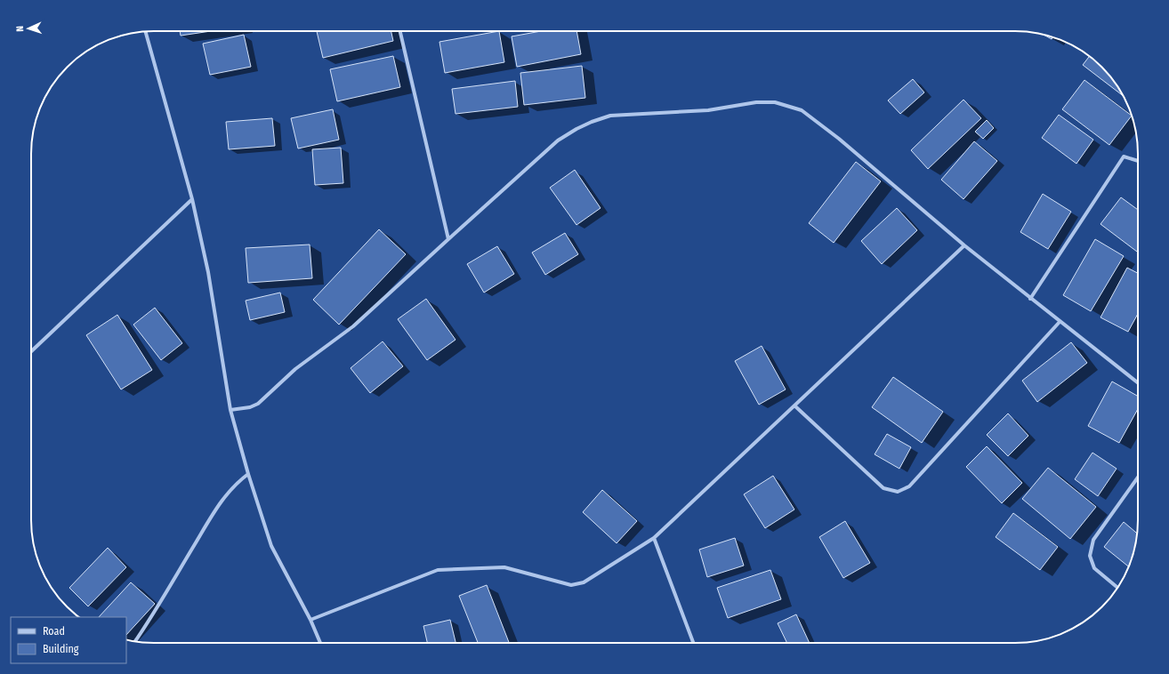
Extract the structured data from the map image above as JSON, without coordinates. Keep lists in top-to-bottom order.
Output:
{
  "legend": ["Road", "Building"],
  "north": "left"
}
